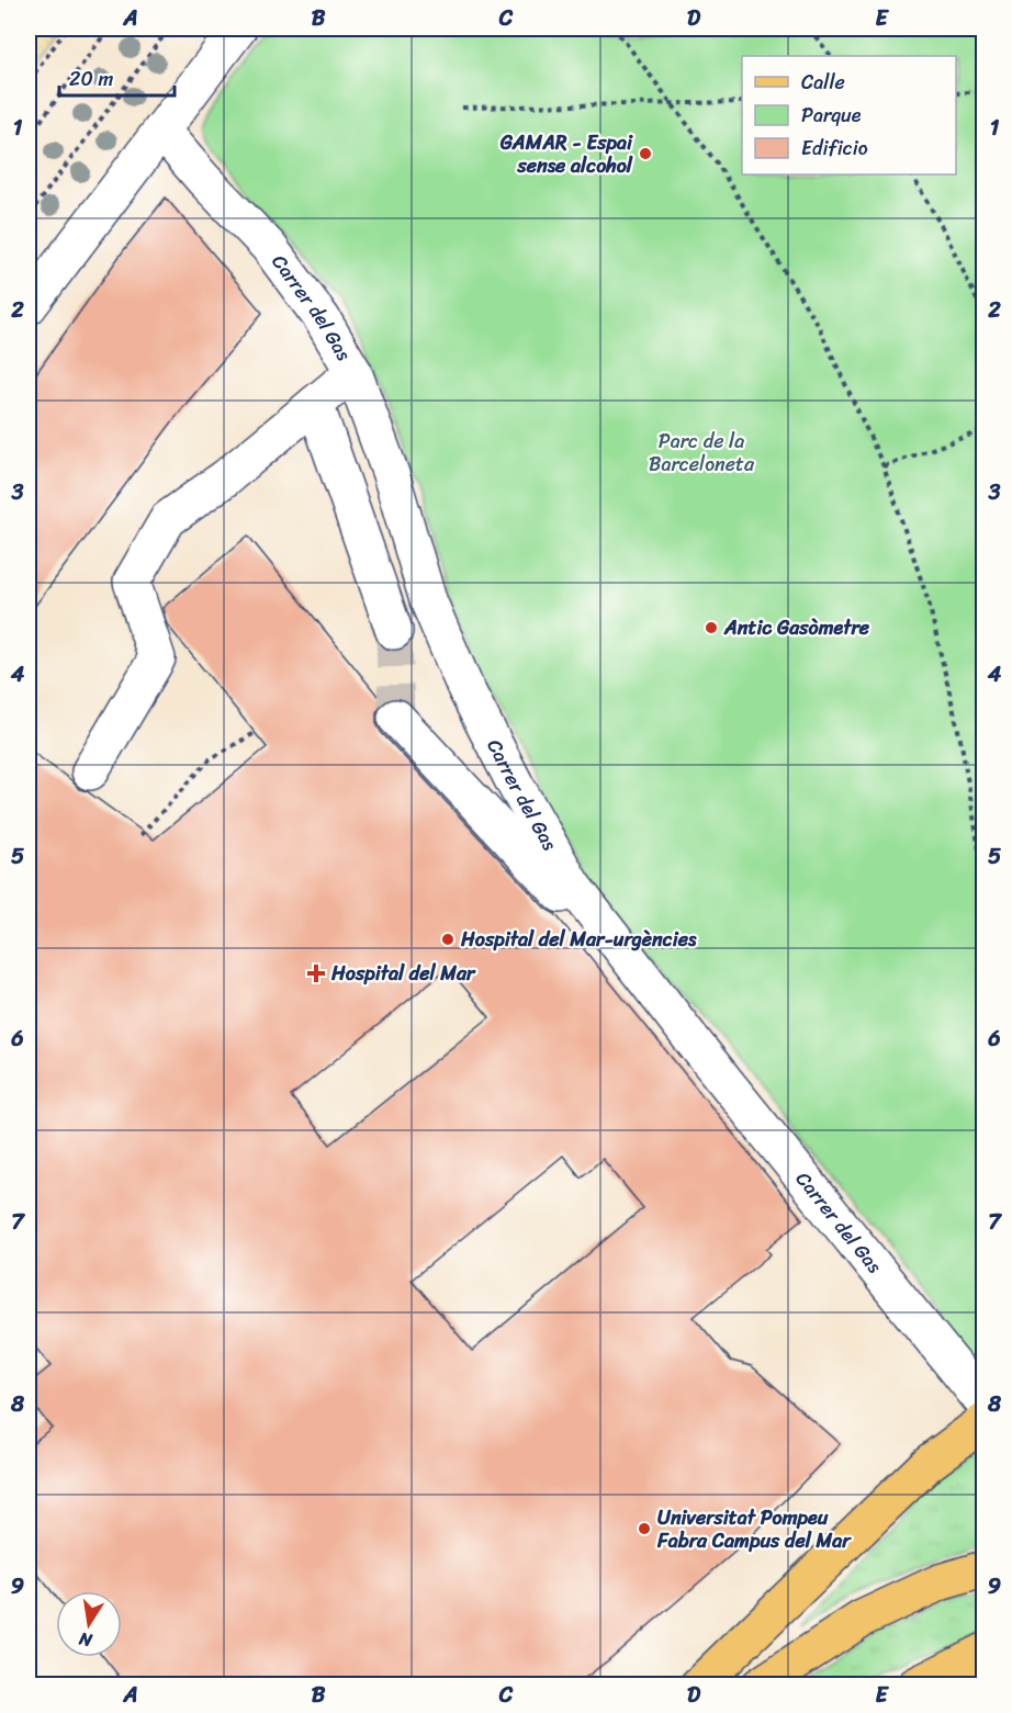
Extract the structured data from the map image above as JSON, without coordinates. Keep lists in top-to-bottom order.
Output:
{
  "streets": {
    "street": ["Carrer del Gas"]
  },
  "parks": ["Parc de la Barceloneta"],
  "places": {
    "other": [
      "GAMAR - Espai sense alcohol",
      "Antic Gasòmetre",
      "Hospital del Mar-urgències",
      "Universitat Pompeu Fabra Campus del Mar"
    ],
    "health": ["Hospital del Mar"]
  },
  "legend": ["Calle", "Parque", "Edificio"],
  "scale_bar": "20 m",
  "north": "bottom",
  "grid": {
    "columns": [
      "A",
      "B",
      "C",
      "D",
      "E"
    ],
    "rows": [
      "1",
      "2",
      "3",
      "4",
      "5",
      "6",
      "7",
      "8",
      "9"
    ]
  }
}
